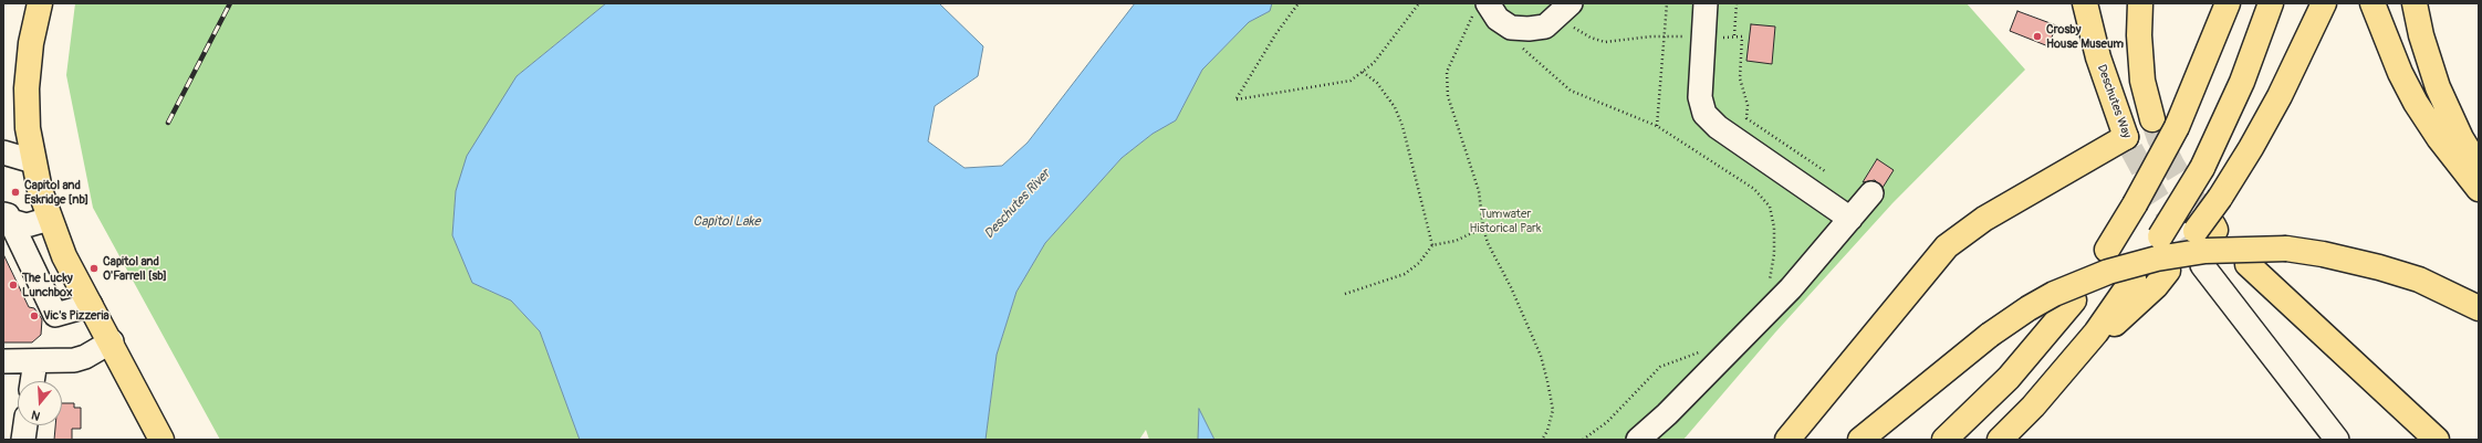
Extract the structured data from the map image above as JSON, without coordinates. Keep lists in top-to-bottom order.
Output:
{
  "streets": {
    "main road": ["Deschutes Way"]
  },
  "water": ["Deschutes River", "Capitol Lake"],
  "parks": ["Tumwater Historical Park"],
  "places": [
    "Crosby House Museum",
    "Capitol and Eskridge [nb]",
    "Capitol and O'Farrell [sb]",
    "The Lucky Lunchbox",
    "Vic's Pizzeria"
  ],
  "north": "bottom"
}
